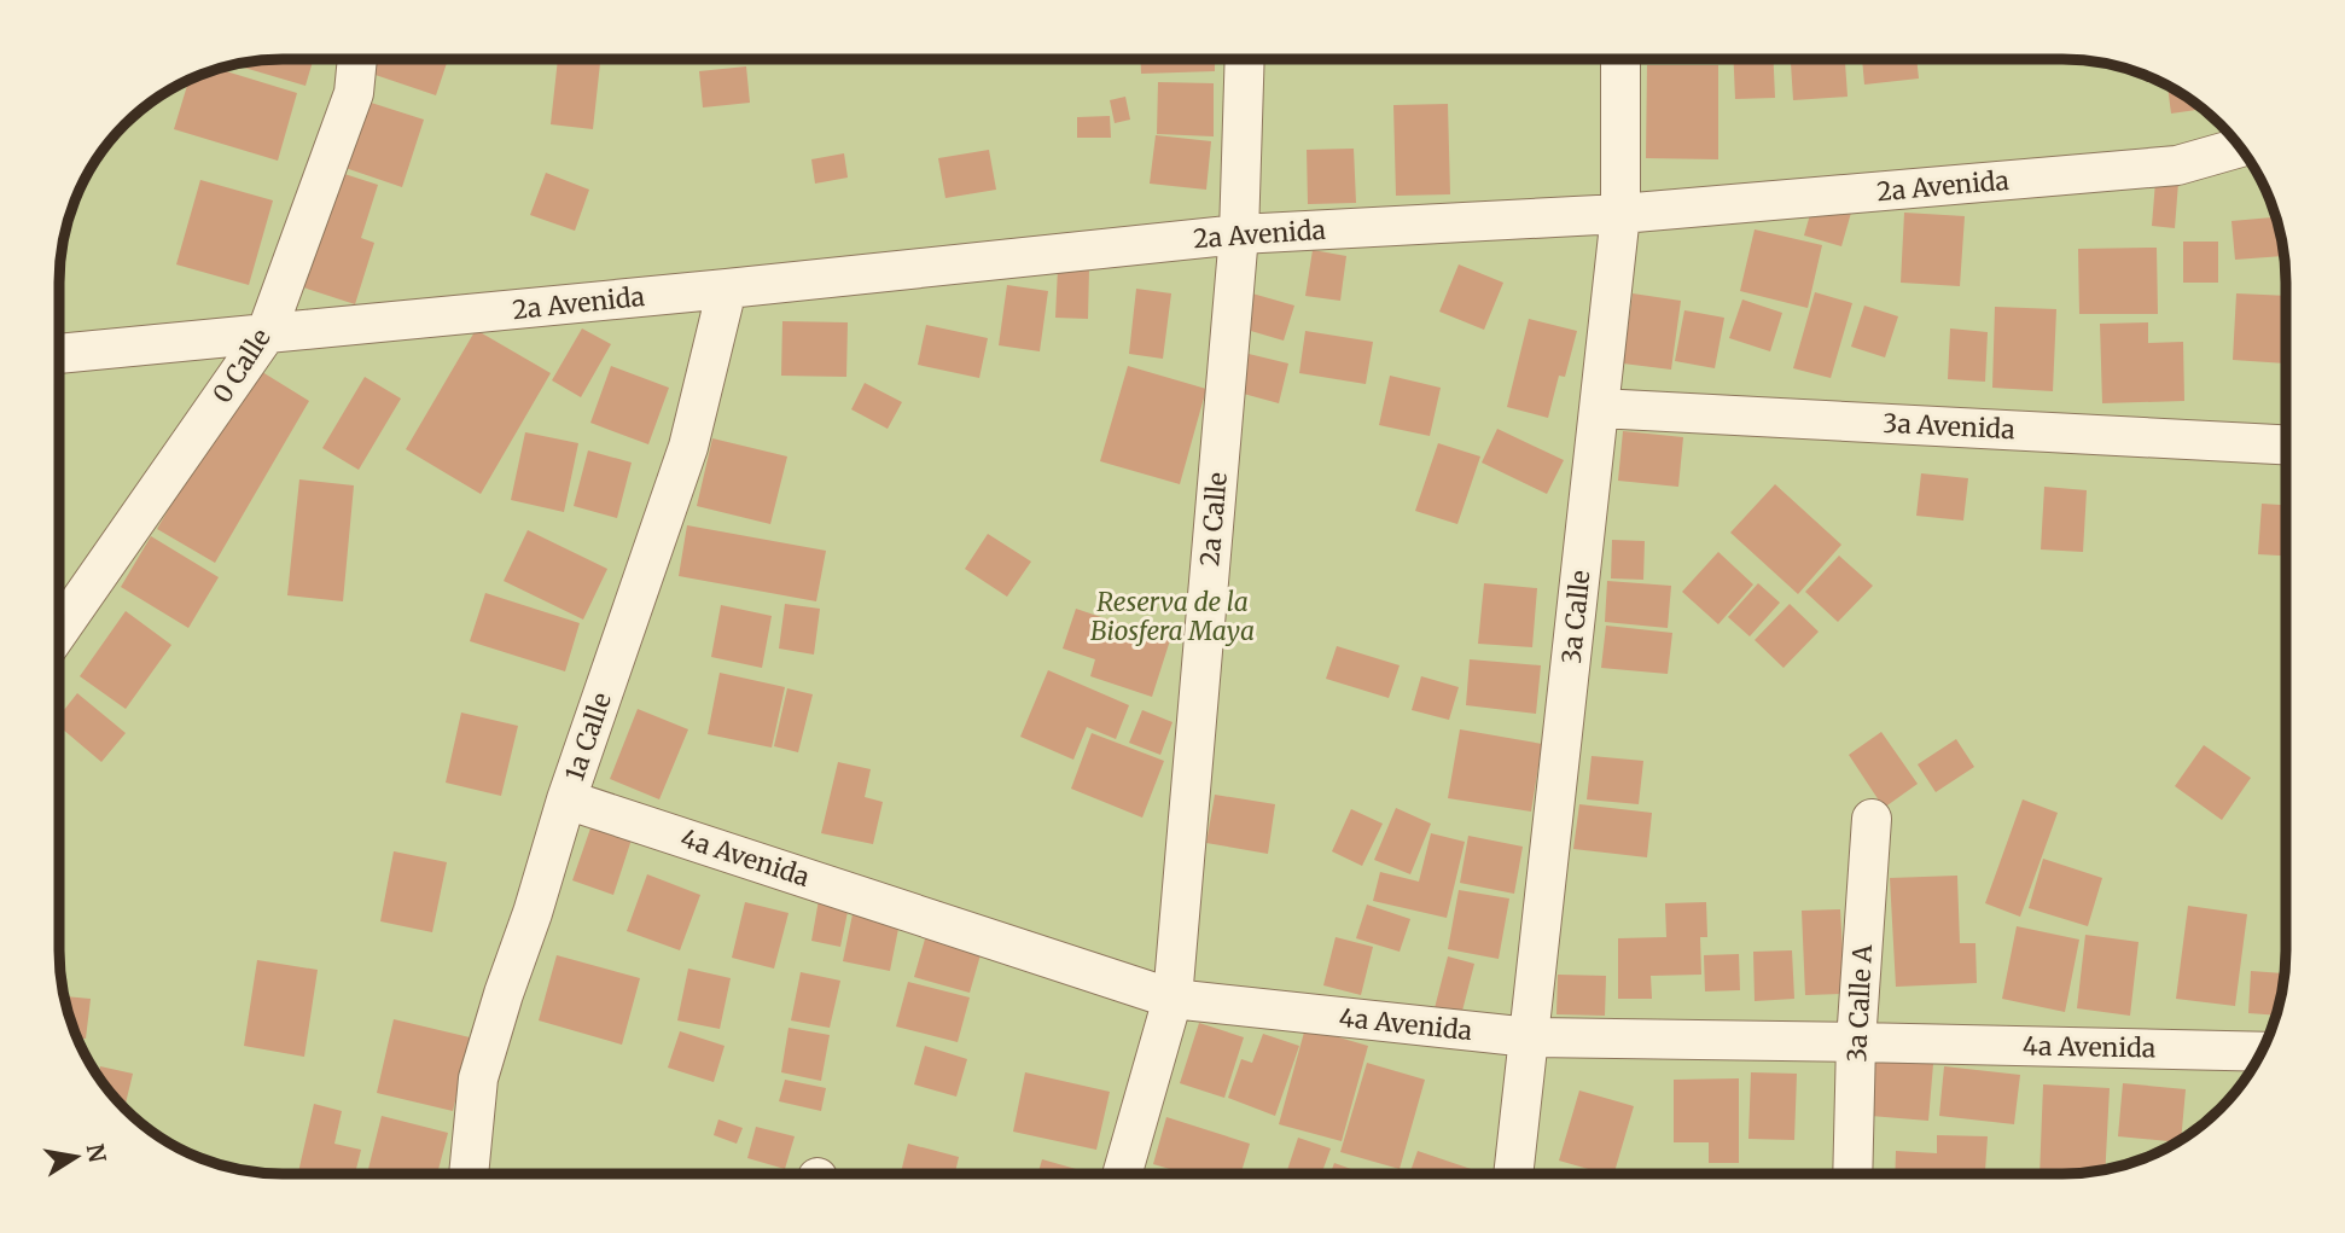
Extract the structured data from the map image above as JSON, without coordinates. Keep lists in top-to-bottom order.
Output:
{
  "streets": {
    "street": [
      "2a Avenida",
      "0 Calle",
      "3a Avenida",
      "2a Calle",
      "3a Calle",
      "1a Calle",
      "4a Avenida",
      "3a Calle A"
    ]
  },
  "crossings": [
    ["2a Avenida", "0 Calle"],
    ["2a Avenida", "2a Calle"],
    ["2a Avenida", "3a Calle"],
    ["2a Avenida", "1a Calle"],
    ["3a Avenida", "3a Calle"],
    ["2a Calle", "4a Avenida"],
    ["3a Calle", "4a Avenida"],
    ["1a Calle", "4a Avenida"],
    ["4a Avenida", "3a Calle A"]
  ],
  "parks": ["Reserva de la Biosfera Maya"],
  "north": "right"
}
